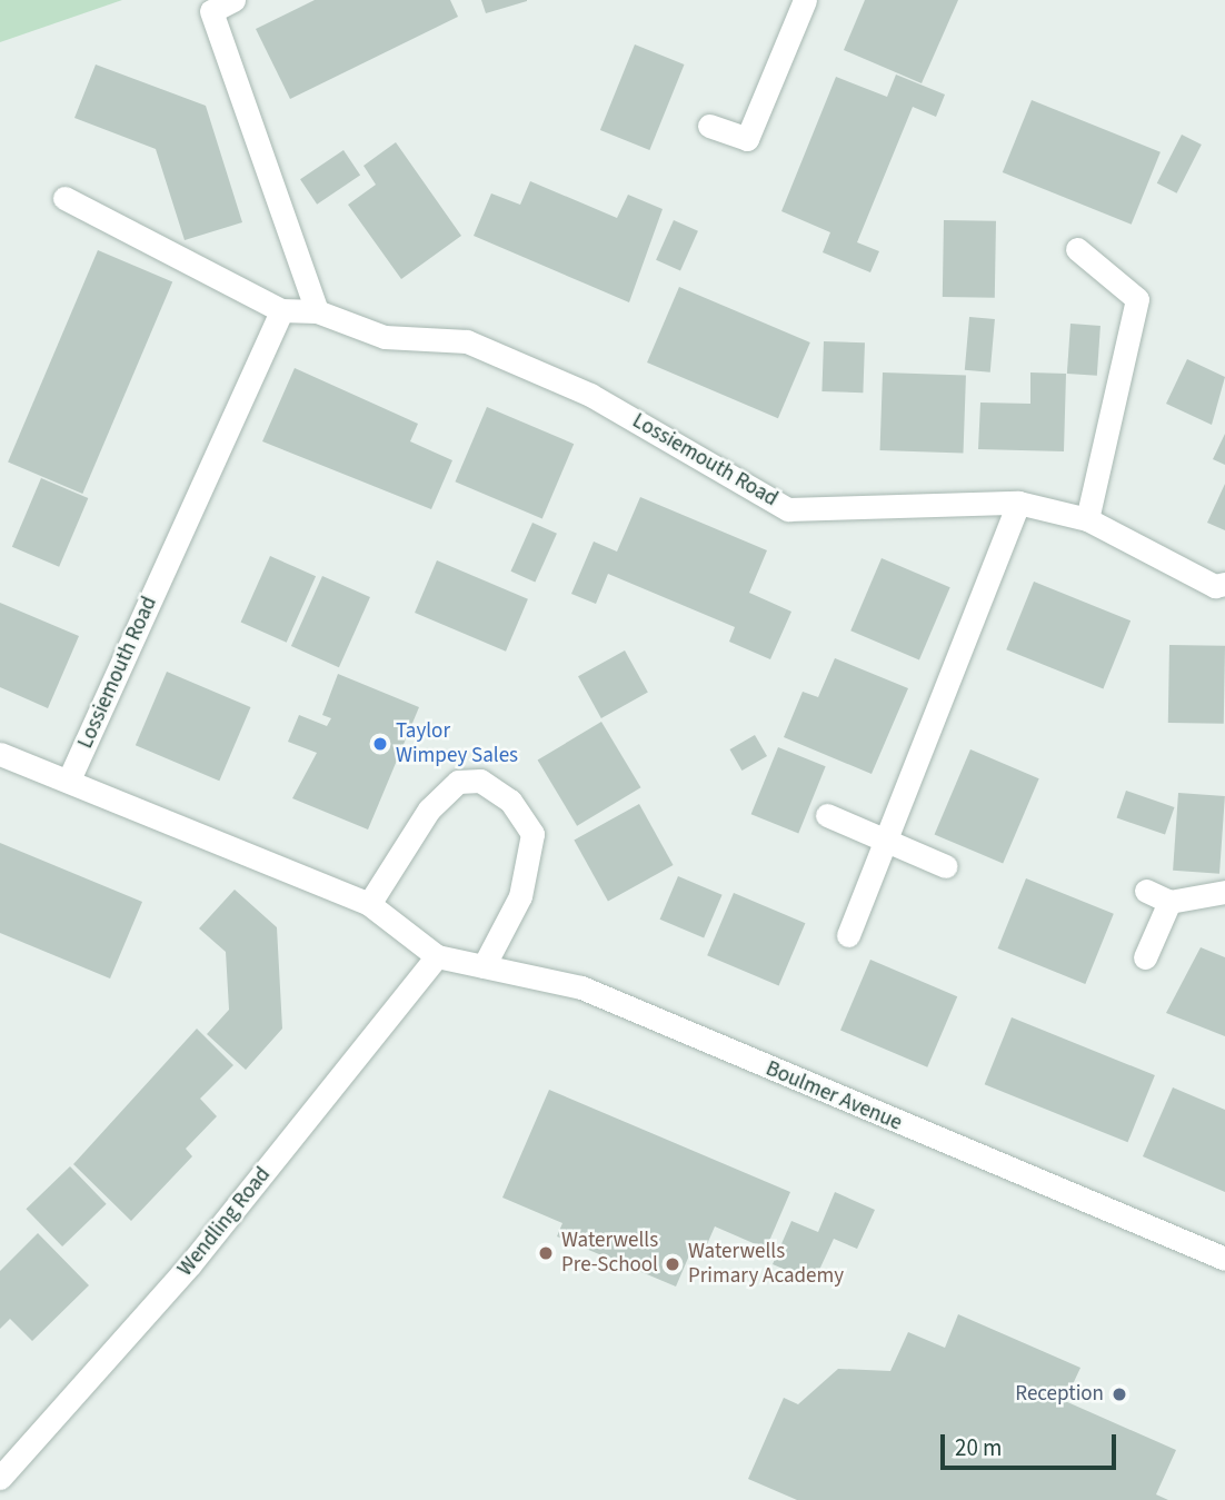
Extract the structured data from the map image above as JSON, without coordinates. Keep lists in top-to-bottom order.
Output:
{
  "streets": {
    "street": ["Lossiemouth Road", "Boulmer Avenue", "Wendling Road"]
  },
  "crossings": [
    ["Boulmer Avenue", "Wendling Road"]
  ],
  "places": [
    "Taylor Wimpey Sales",
    "Waterwells Pre-School",
    "Waterwells Primary Academy",
    "Reception"
  ],
  "scale_bar": "20 m"
}
